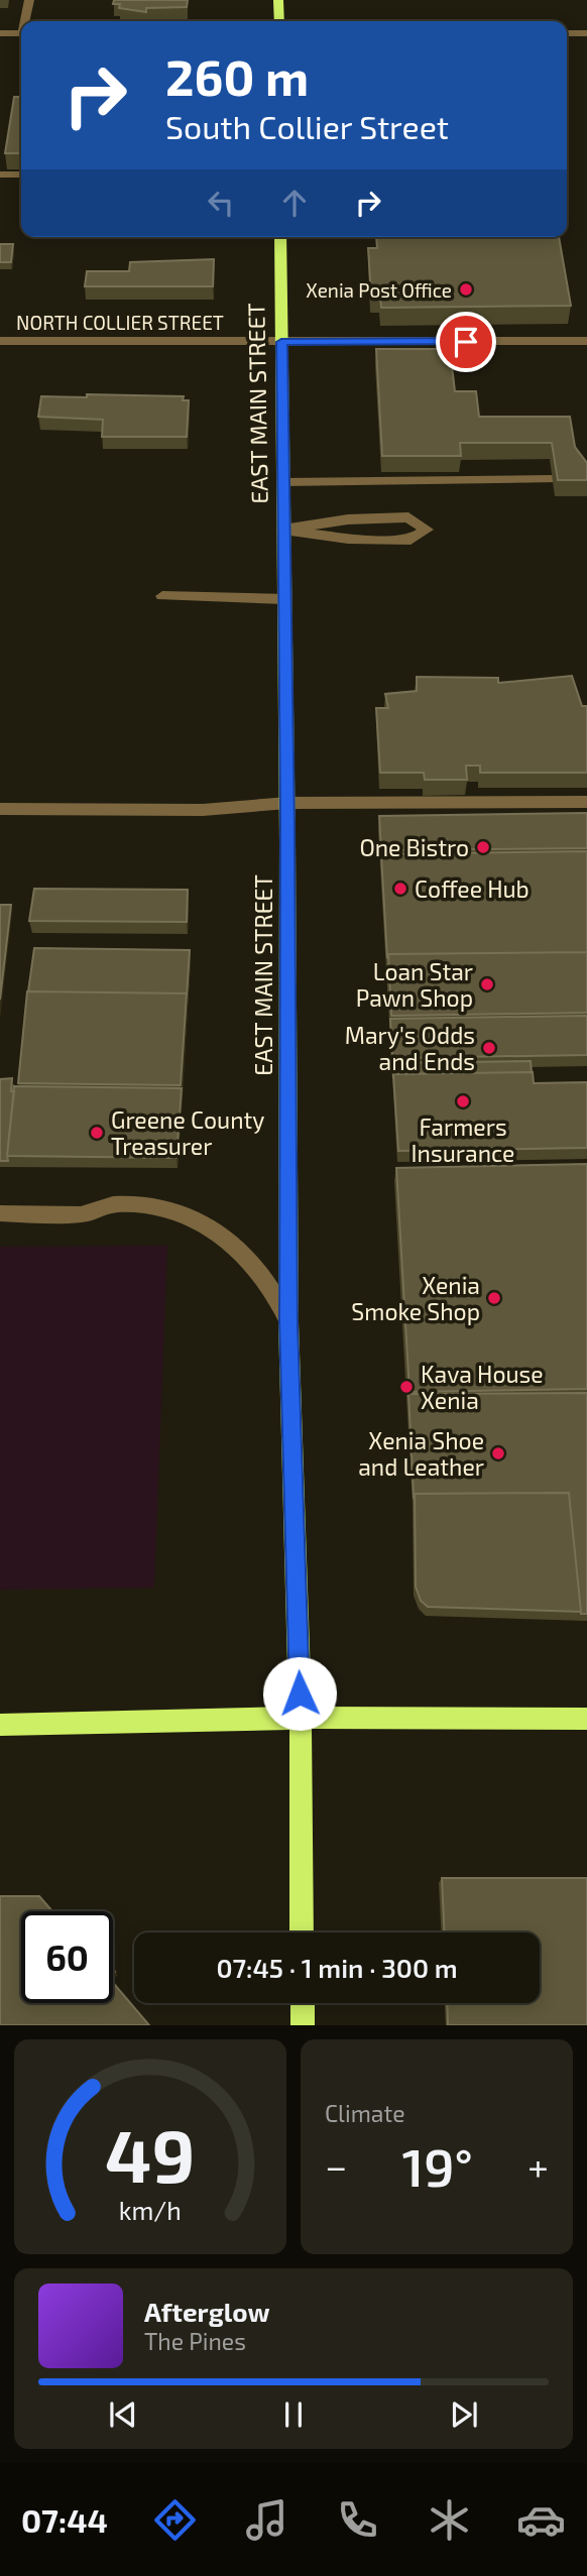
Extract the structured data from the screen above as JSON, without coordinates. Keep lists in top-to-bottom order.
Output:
{
  "streets": {
    "main road": ["EAST MAIN STREET"],
    "street": ["NORTH COLLIER STREET"]
  },
  "crossings": [
    ["NORTH COLLIER STREET", "EAST MAIN STREET"]
  ],
  "places": [
    "Xenia Post Office",
    "One Bistro",
    "Coffee Hub",
    "Loan Star Pawn Shop",
    "Mary's Odds and Ends",
    "Farmers Insurance",
    "Greene County Treasurer",
    "Xenia Smoke Shop",
    "Kava House Xenia",
    "Xenia Shoe and Leather"
  ],
  "page": {
    "turn": ["260 m", "South Collier Street"],
    "limit": "60",
    "trip": "07:45 · 1 min · 300 m",
    "tile": "Climate",
    "heat": ["−", "19°", "+"],
    "song": ["Afterglow", "The Pines"],
    "tabs": "07:44",
    "gauge": ["49", "km/h"]
  }
}
